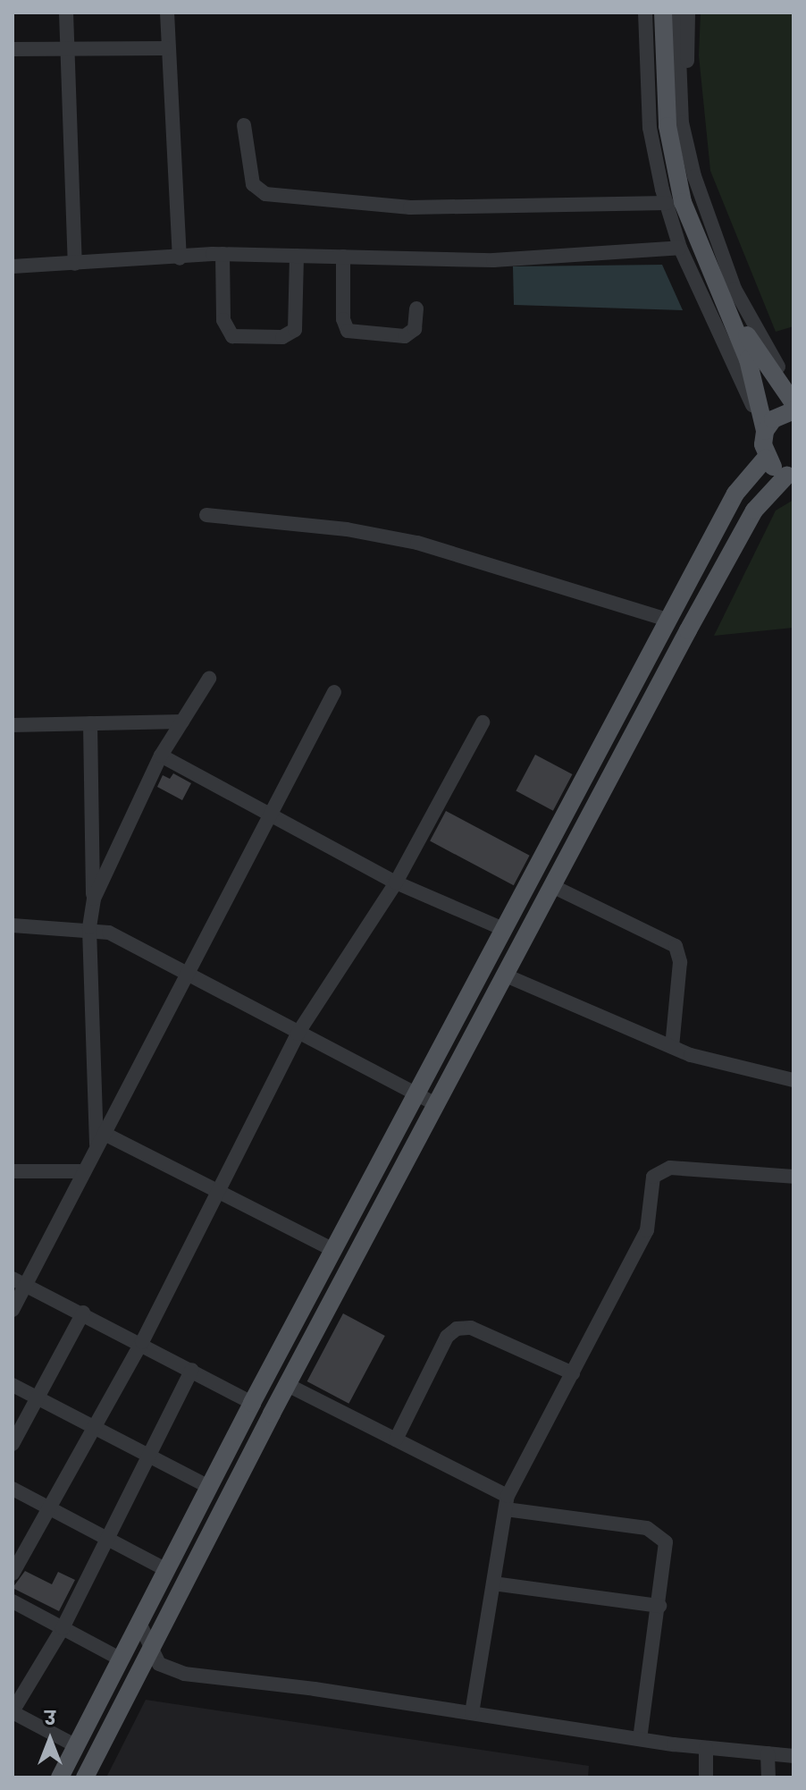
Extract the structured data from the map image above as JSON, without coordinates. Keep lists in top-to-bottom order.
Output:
{
  "north": "top"
}
